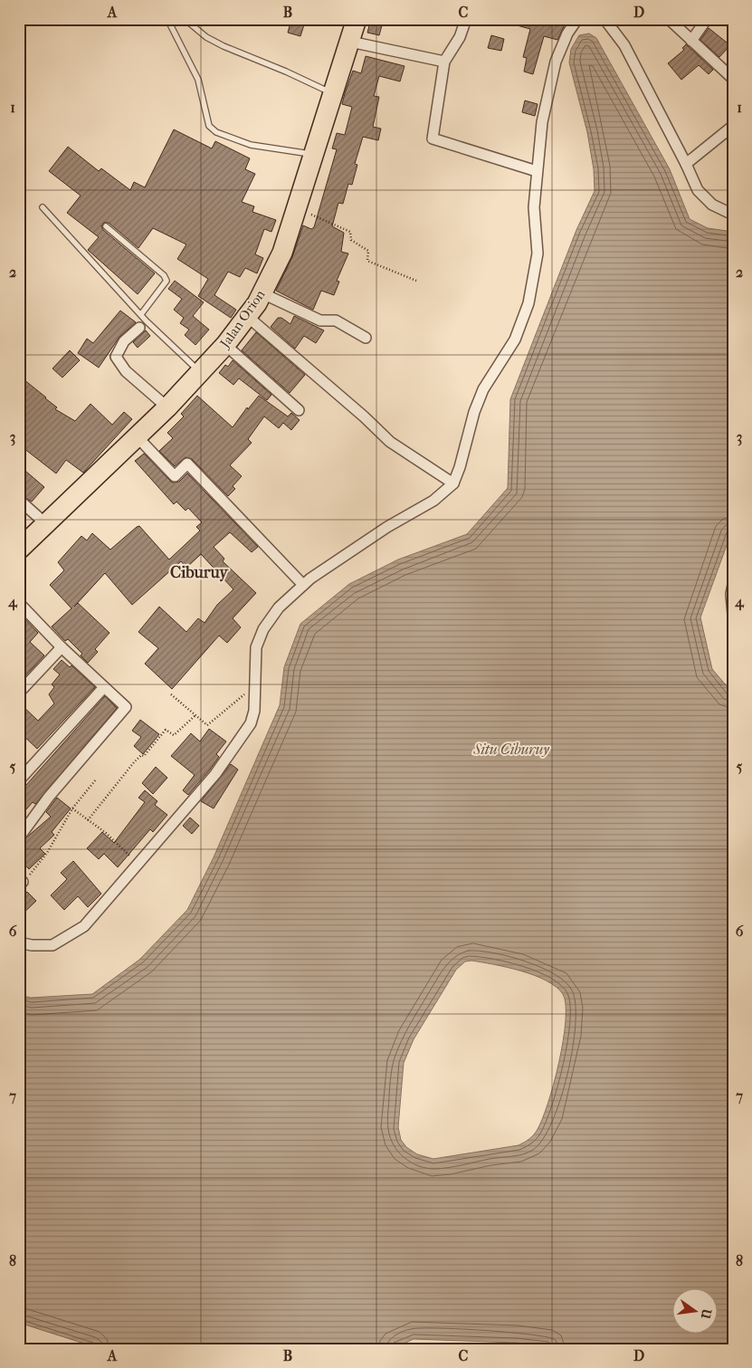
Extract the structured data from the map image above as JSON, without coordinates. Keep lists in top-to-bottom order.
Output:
{
  "streets": {
    "highway": ["Jalan Orion"]
  },
  "districts": ["Ciburuy"],
  "water": ["Situ Ciburuy"],
  "north": "right",
  "grid": {
    "columns": [
      "A",
      "B",
      "C",
      "D"
    ],
    "rows": [
      "1",
      "2",
      "3",
      "4",
      "5",
      "6",
      "7",
      "8"
    ]
  }
}
